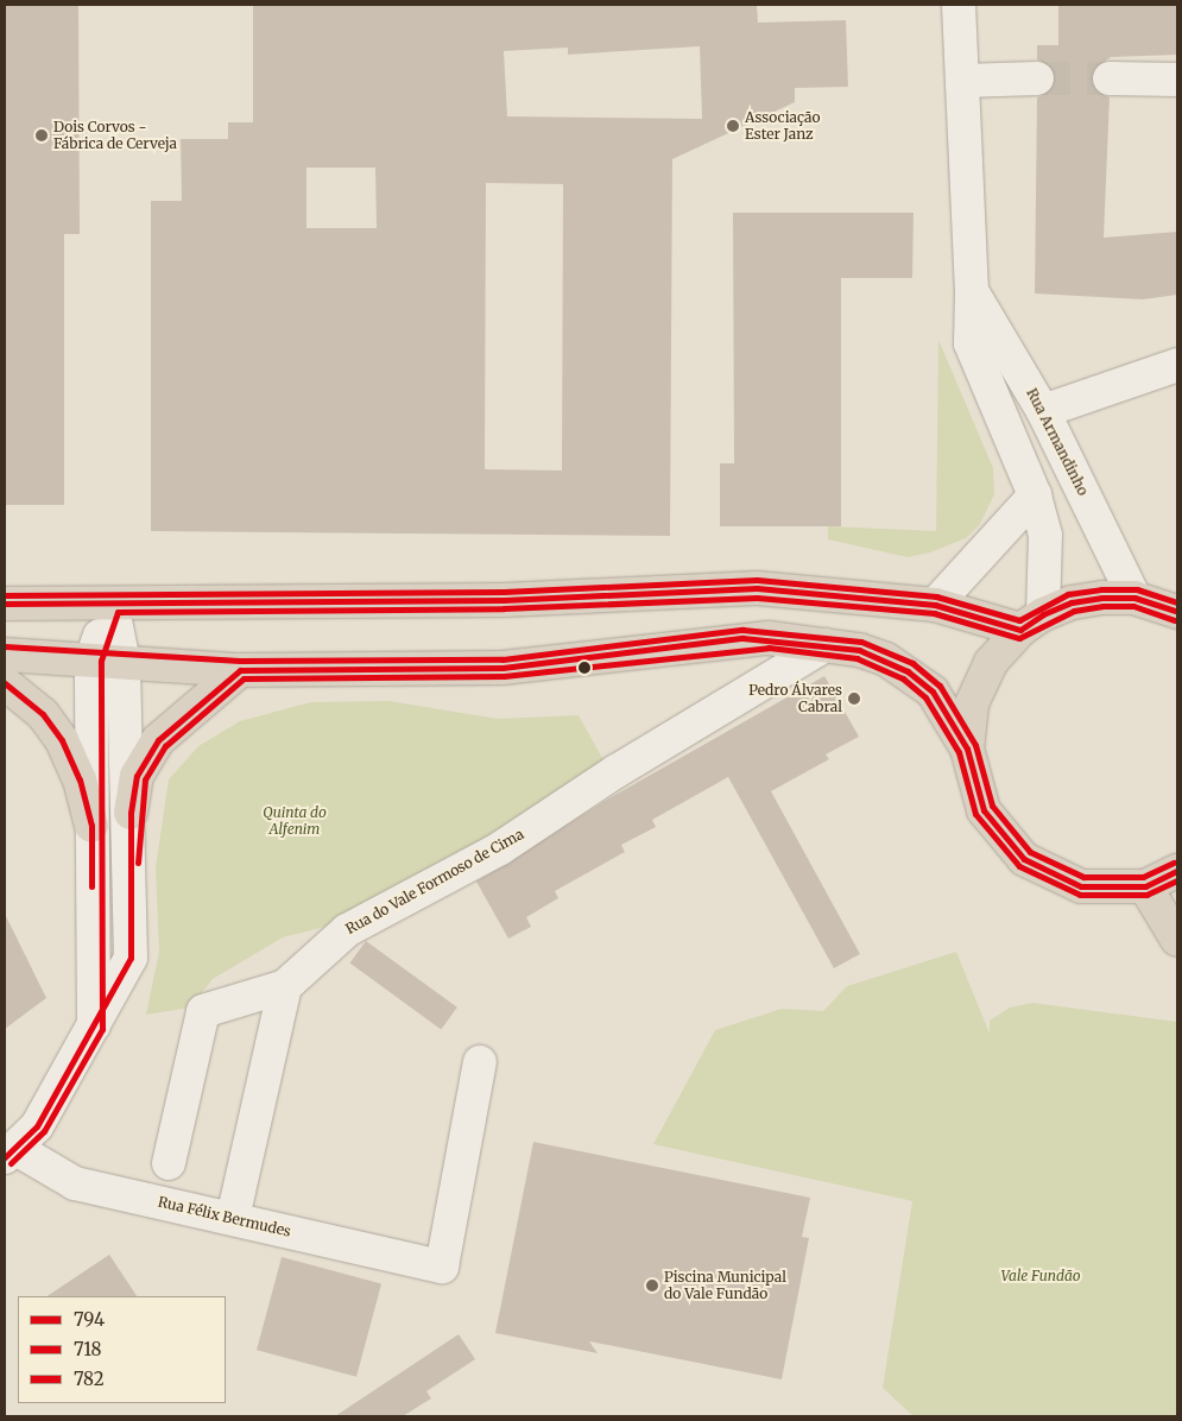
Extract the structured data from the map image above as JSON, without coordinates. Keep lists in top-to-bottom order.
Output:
{
  "streets": {
    "street": ["Rua Armandinho", "Rua do Vale Formoso de Cima", "Rua Félix Bermudes"]
  },
  "parks": ["Quinta do Alfenim", "Vale Fundão"],
  "places": [
    "Associação Ester Janz",
    "Dois Corvos - Fábrica de Cerveja",
    "Pedro Álvares Cabral",
    "Piscina Municipal do Vale Fundão"
  ],
  "lines": ["transit line 782", "transit line 794", "transit line 718"],
  "legend": ["794", "718", "782"]
}
